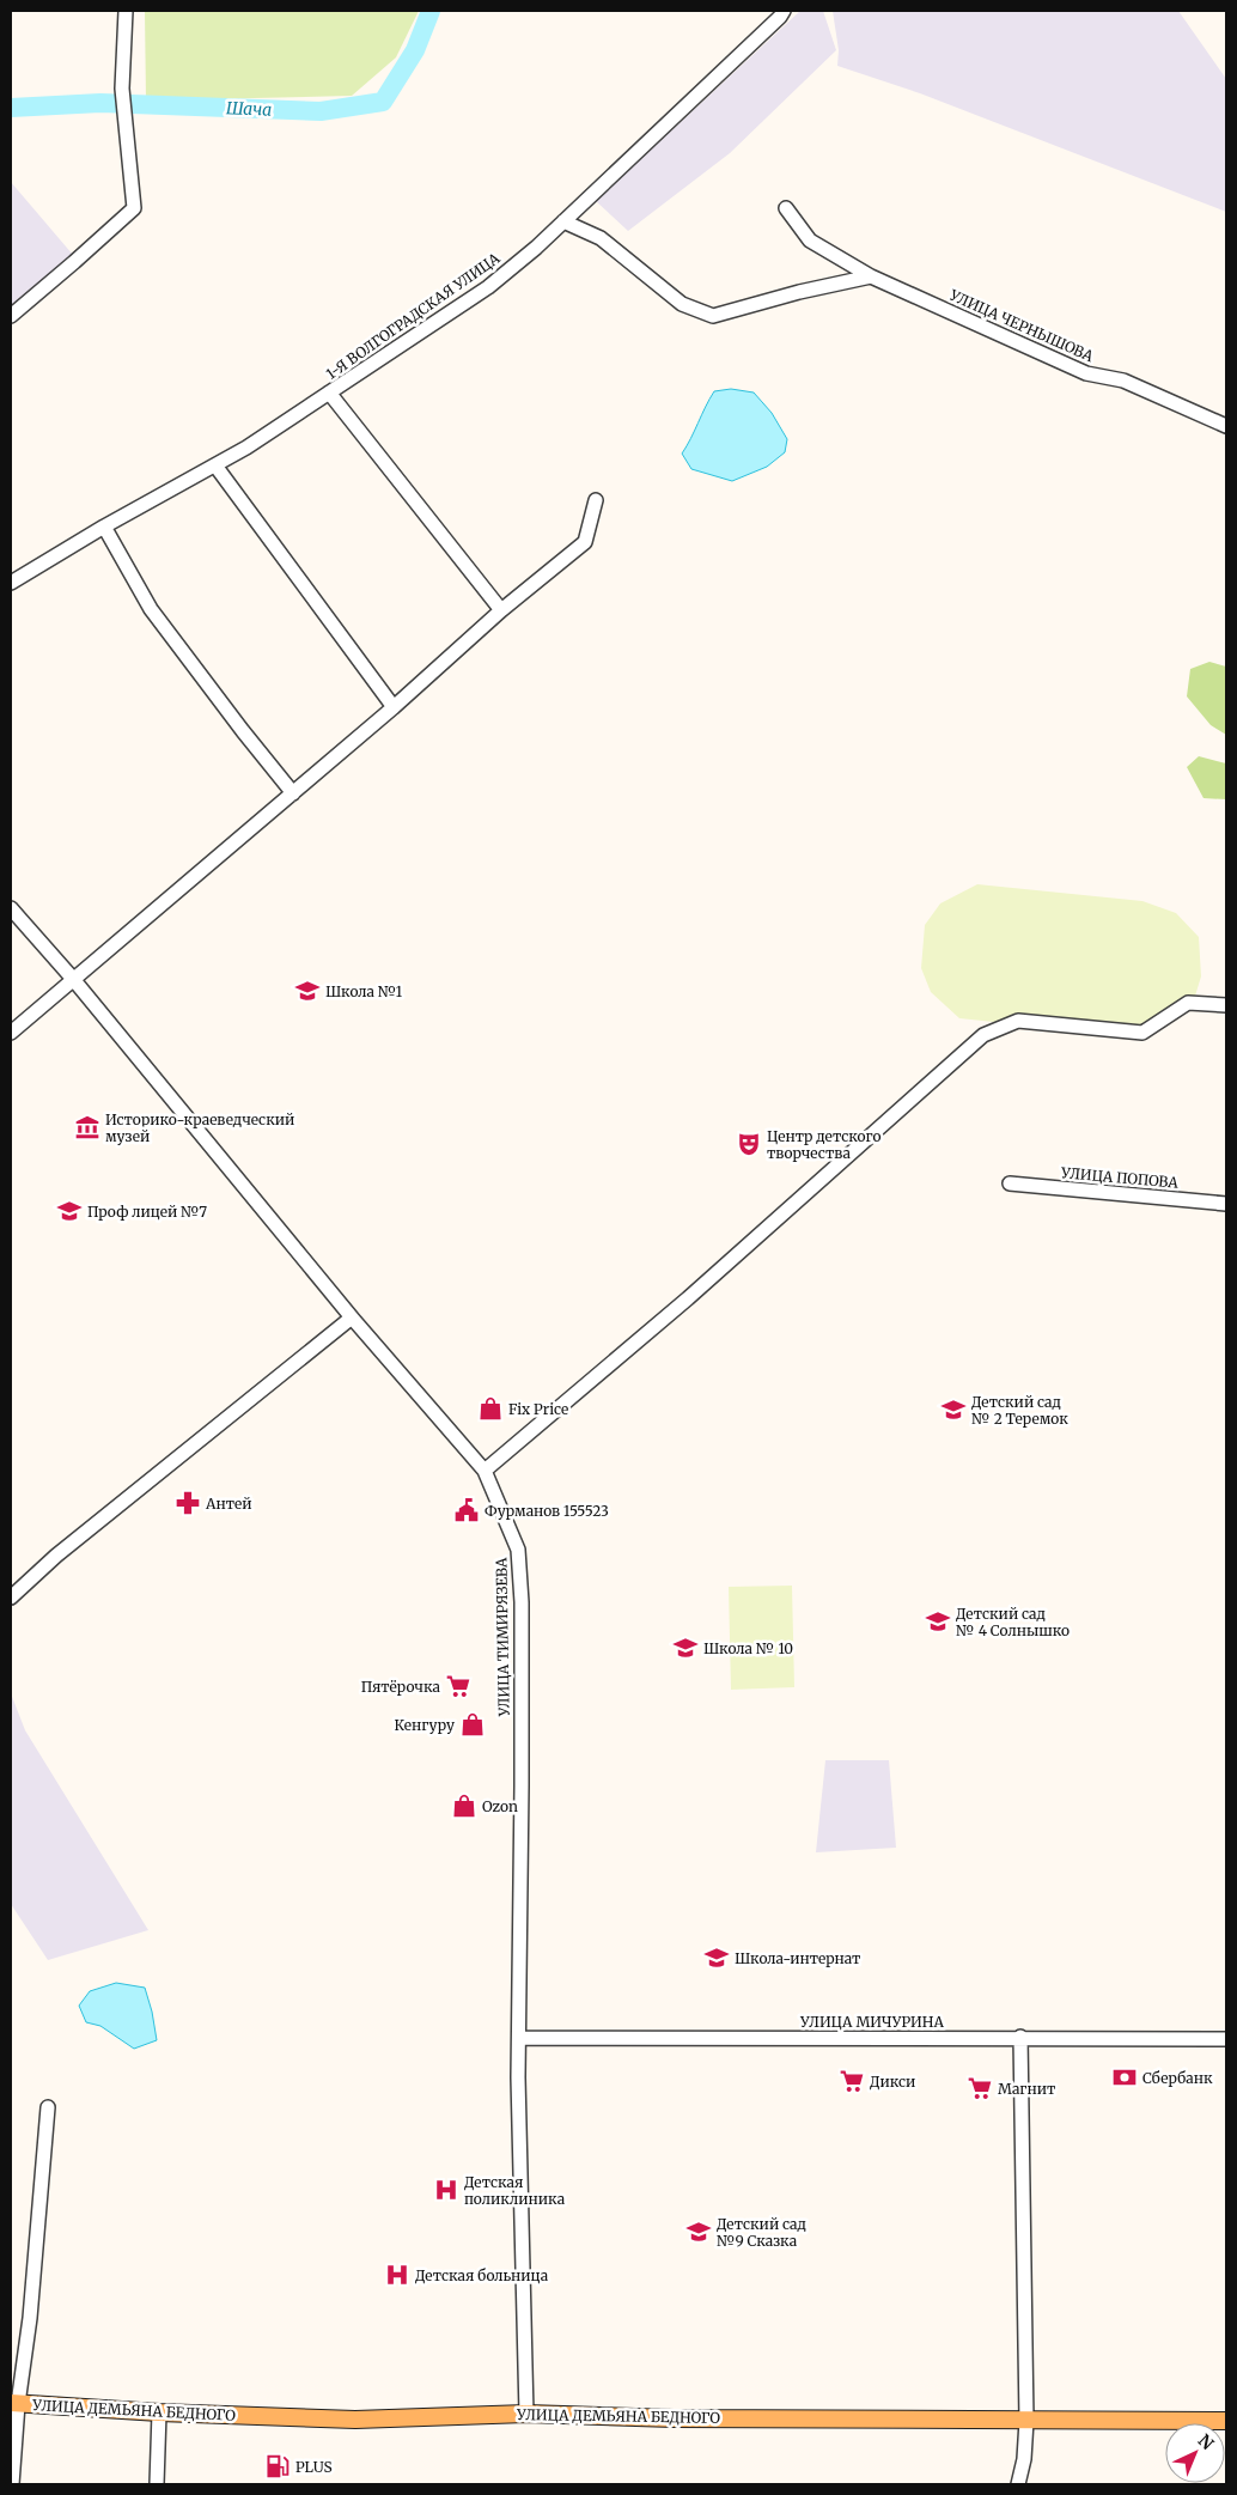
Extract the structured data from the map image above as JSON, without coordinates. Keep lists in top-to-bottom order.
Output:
{
  "streets": {
    "main road": ["УЛИЦА ДЕМЬЯНА БЕДНОГО"],
    "street": [
      "1-Я ВОЛГОГРАДСКАЯ УЛИЦА",
      "УЛИЦА ЧЕРНЫШОВА",
      "УЛИЦА ПОПОВА",
      "УЛИЦА ТИМИРЯЗЕВА",
      "УЛИЦА МИЧУРИНА"
    ]
  },
  "crossings": [
    ["УЛИЦА ТИМИРЯЗЕВА", "УЛИЦА МИЧУРИНА"],
    ["УЛИЦА ТИМИРЯЗЕВА", "УЛИЦА ДЕМЬЯНА БЕДНОГО"]
  ],
  "water": ["Шача"],
  "places": {
    "school or university": [
      "Школа №1",
      "Проф лицей №7",
      "Детский сад № 2 Теремок",
      "Детский сад № 4 Солнышко",
      "Школа № 10",
      "Школа-интернат",
      "Детский сад №9 Сказка"
    ],
    "museum": ["Историко-краеведческий музей"],
    "theatre": ["Центр детского творчества"],
    "shop": ["Fix Price", "Кенгуру", "Ozon"],
    "pharmacy": ["Антей"],
    "public building": ["Фурманов 155523"],
    "supermarket": ["Пятёрочка", "Дикси", "Магнит"],
    "bank": ["Сбербанк"],
    "hospital": ["Детская поликлиника", "Детская больница"],
    "fuel station": ["PLUS"]
  },
  "north": "top right"
}
